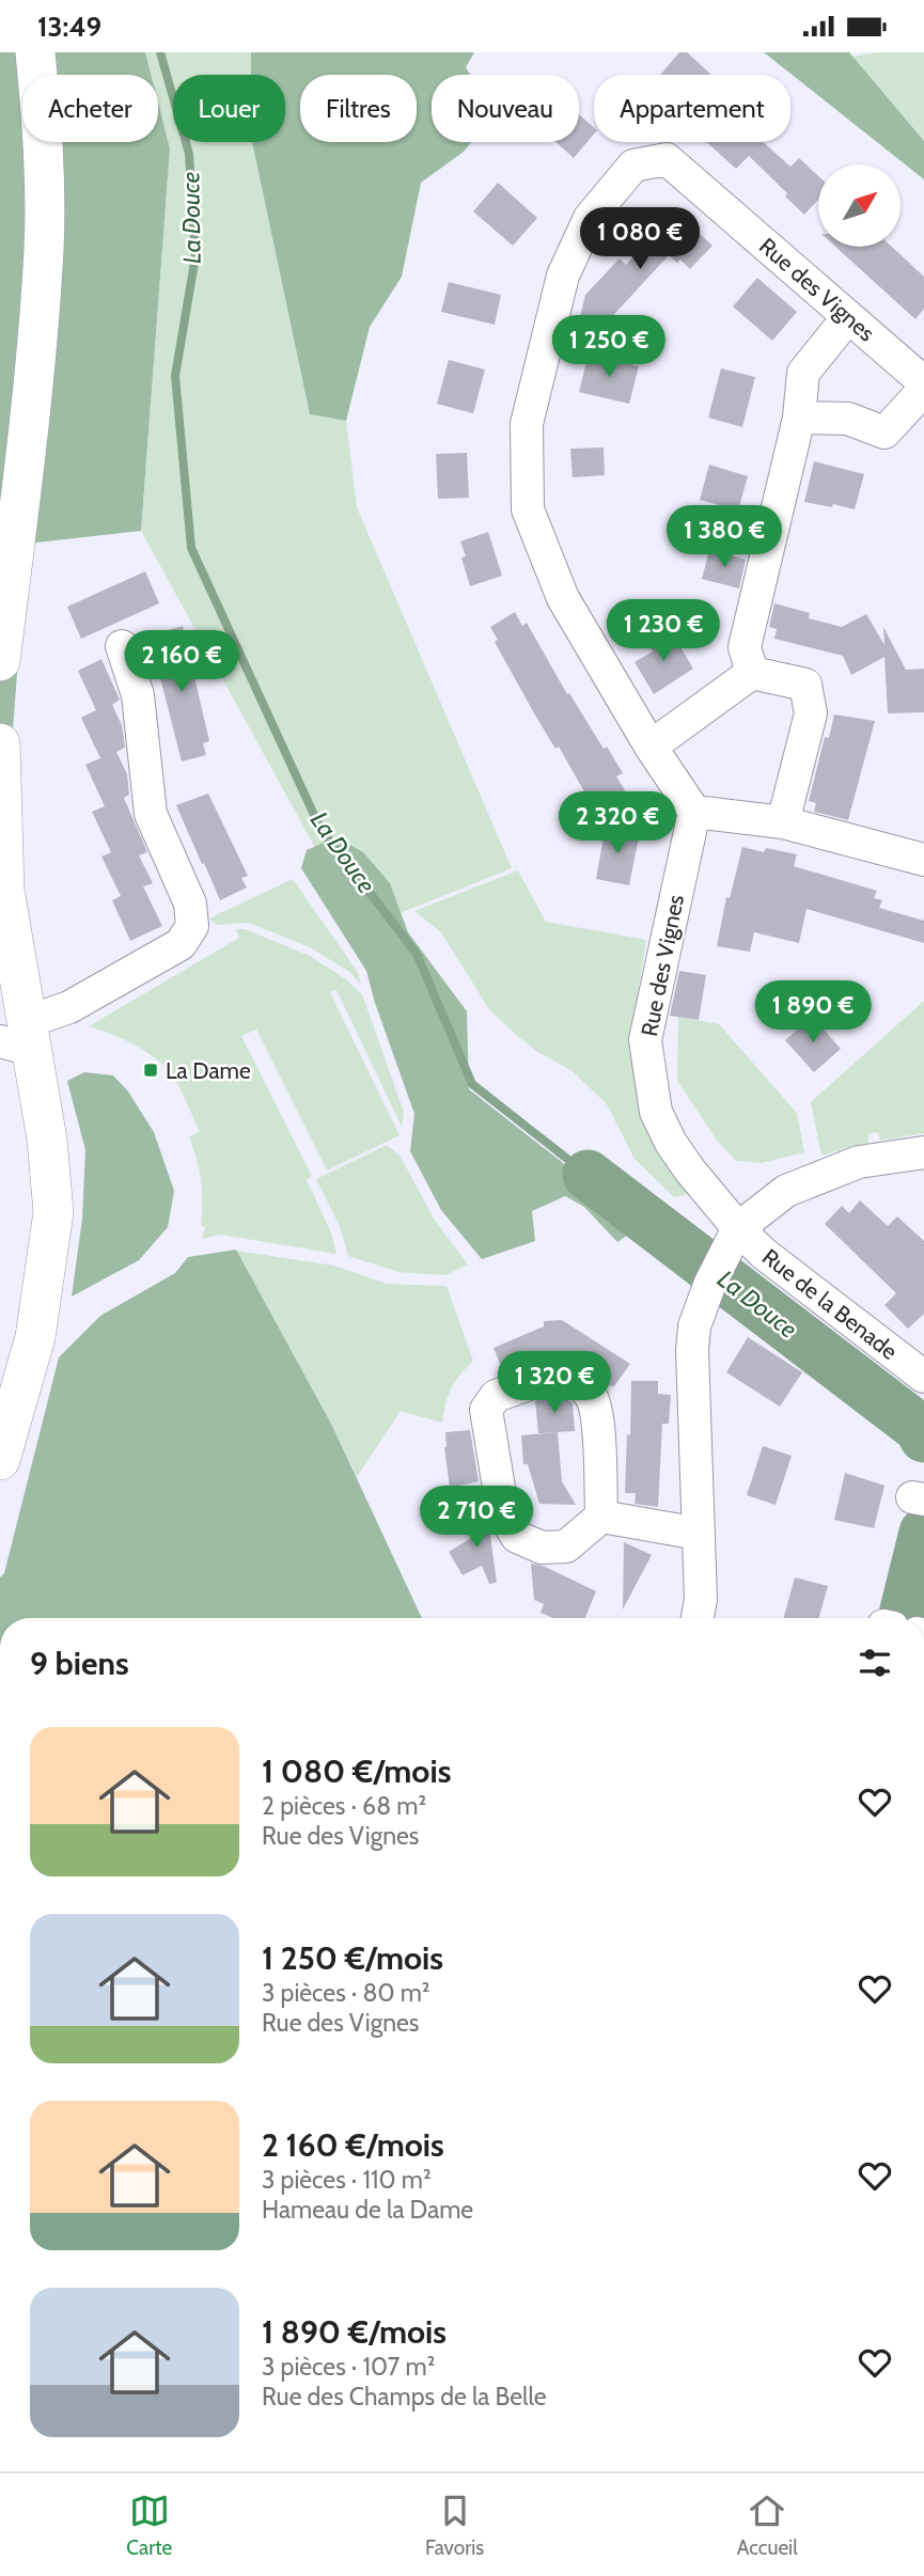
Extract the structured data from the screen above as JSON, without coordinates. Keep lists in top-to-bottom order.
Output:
{
  "streets": {
    "street": ["Rue des Vignes", "Rue de la Benade"]
  },
  "crossings": [
    ["Rue des Vignes", "Rue de la Benade"]
  ],
  "water": ["La Douce"],
  "places": {
    "transit": ["La Dame"]
  },
  "north": "top right",
  "page": {
    "status": "13:49",
    "chip": [
      "Acheter",
      "Louer",
      "Filtres",
      "Nouveau",
      "Appartement"
    ],
    "price": [
      "1 080 €",
      "1 250 €",
      "1 380 €",
      "1 230 €",
      "2 160 €",
      "2 320 €",
      "1 890 €",
      "1 320 €",
      "2 710 €"
    ],
    "heading": "9 biens",
    "list": [
      {
        "name": "1 080 €/mois",
        "note": "2 pièces · 68 m² · Rue des Vignes"
      },
      {
        "name": "1 250 €/mois",
        "note": "3 pièces · 80 m² · Rue des Vignes"
      },
      {
        "name": "2 160 €/mois",
        "note": "3 pièces · 110 m² · Hameau de la Dame"
      },
      {
        "name": "1 890 €/mois",
        "note": "3 pièces · 107 m² · Rue des Champs de la Belle"
      }
    ],
    "tabs": ["Carte", "Favoris", "Accueil"]
  }
}
